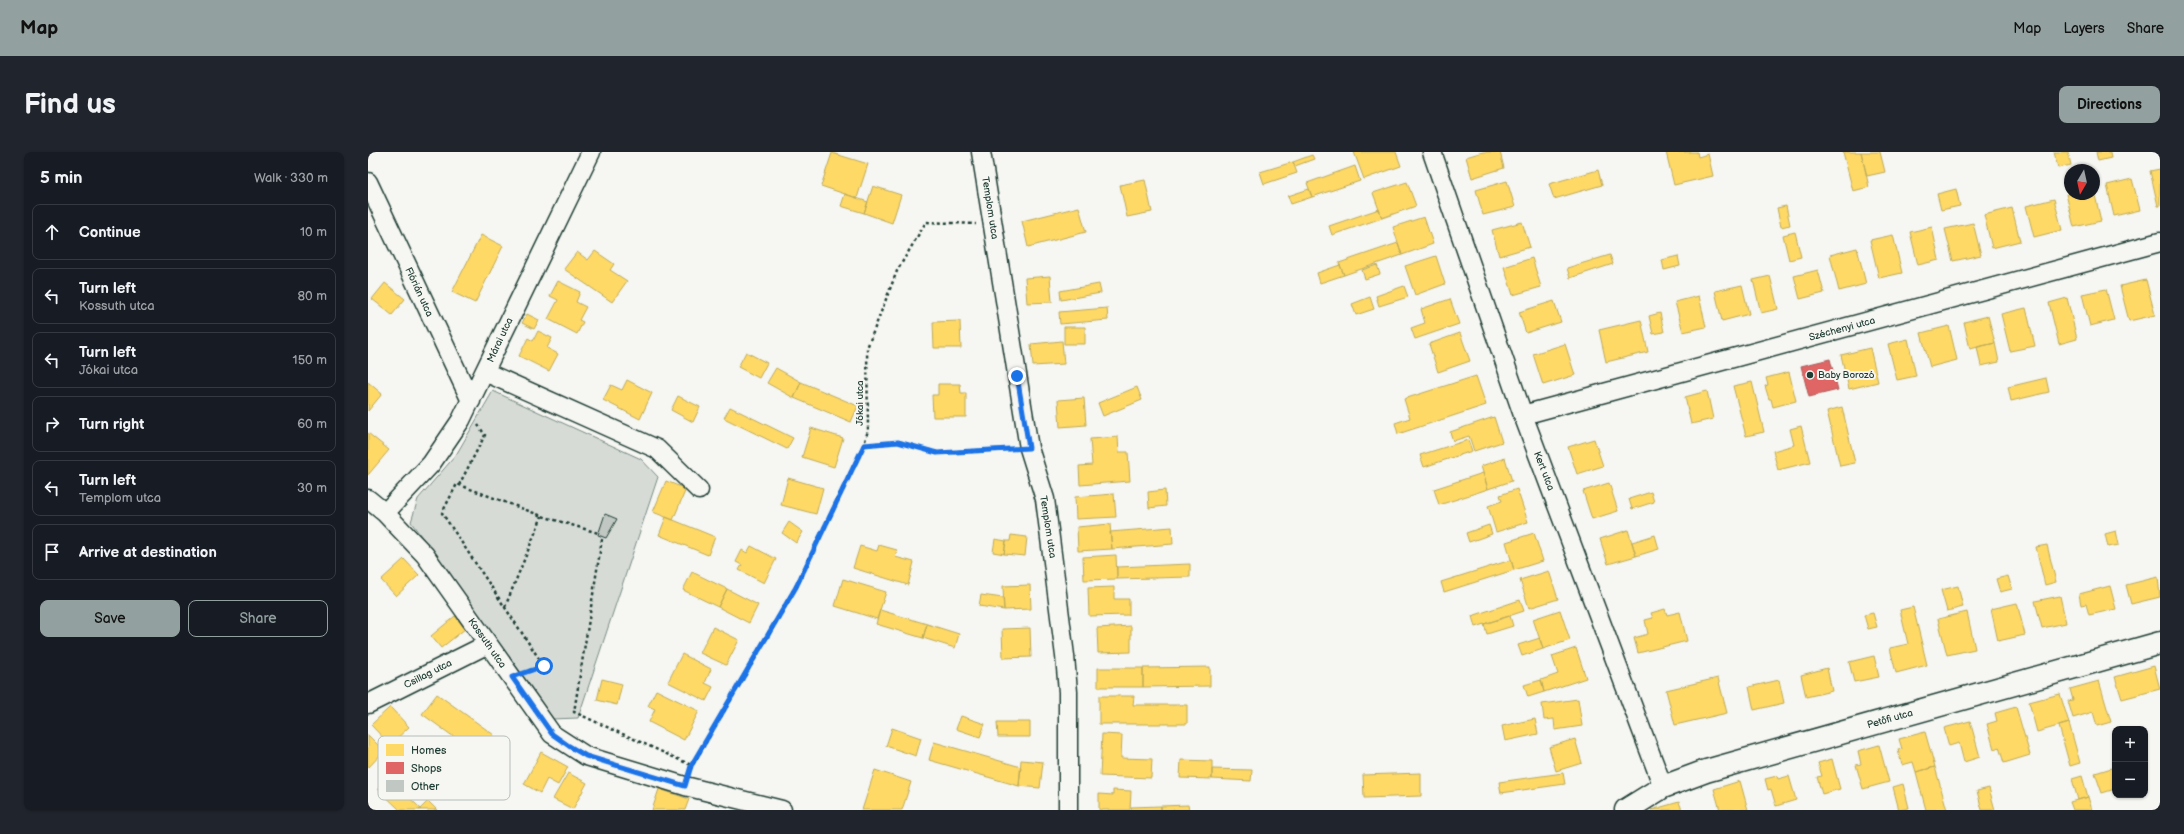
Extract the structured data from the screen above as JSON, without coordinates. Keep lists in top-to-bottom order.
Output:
{
  "streets": {
    "main road": ["Petőfi utca"],
    "street": [
      "Templom utca",
      "Flórián utca",
      "Széchenyi utca",
      "Márai utca",
      "Kert utca",
      "Kossuth utca",
      "Csillag utca"
    ],
    "path": ["Jókai utca"]
  },
  "crossings": [
    ["Templom utca", "Jókai utca"],
    ["Flórián utca", "Márai utca"],
    ["Széchenyi utca", "Kert utca"],
    ["Márai utca", "Kossuth utca"],
    ["Jókai utca", "Kossuth utca"],
    ["Kert utca", "Petőfi utca"],
    ["Kossuth utca", "Csillag utca"]
  ],
  "places": ["Baby Borozó"],
  "legend": ["Homes", "Shops", "Other"],
  "north": "bottom",
  "page": {
    "header": "Map",
    "nav": ["Map", "Layers", "Share"],
    "buttons": [
      "Directions",
      ["Save", "Share"]
    ],
    "title": "Find us",
    "heading": ["5 min", "Walk · 330 m"],
    "list": [
      ["Continue", "10 m"],
      ["Turn left", "Kossuth utca", "80 m"],
      ["Turn left", "Jókai utca", "150 m"],
      ["Turn right", "60 m"],
      ["Turn left", "Templom utca", "30 m"],
      "Arrive at destination"
    ],
    "map_buttons": ["+", "−"]
  }
}
